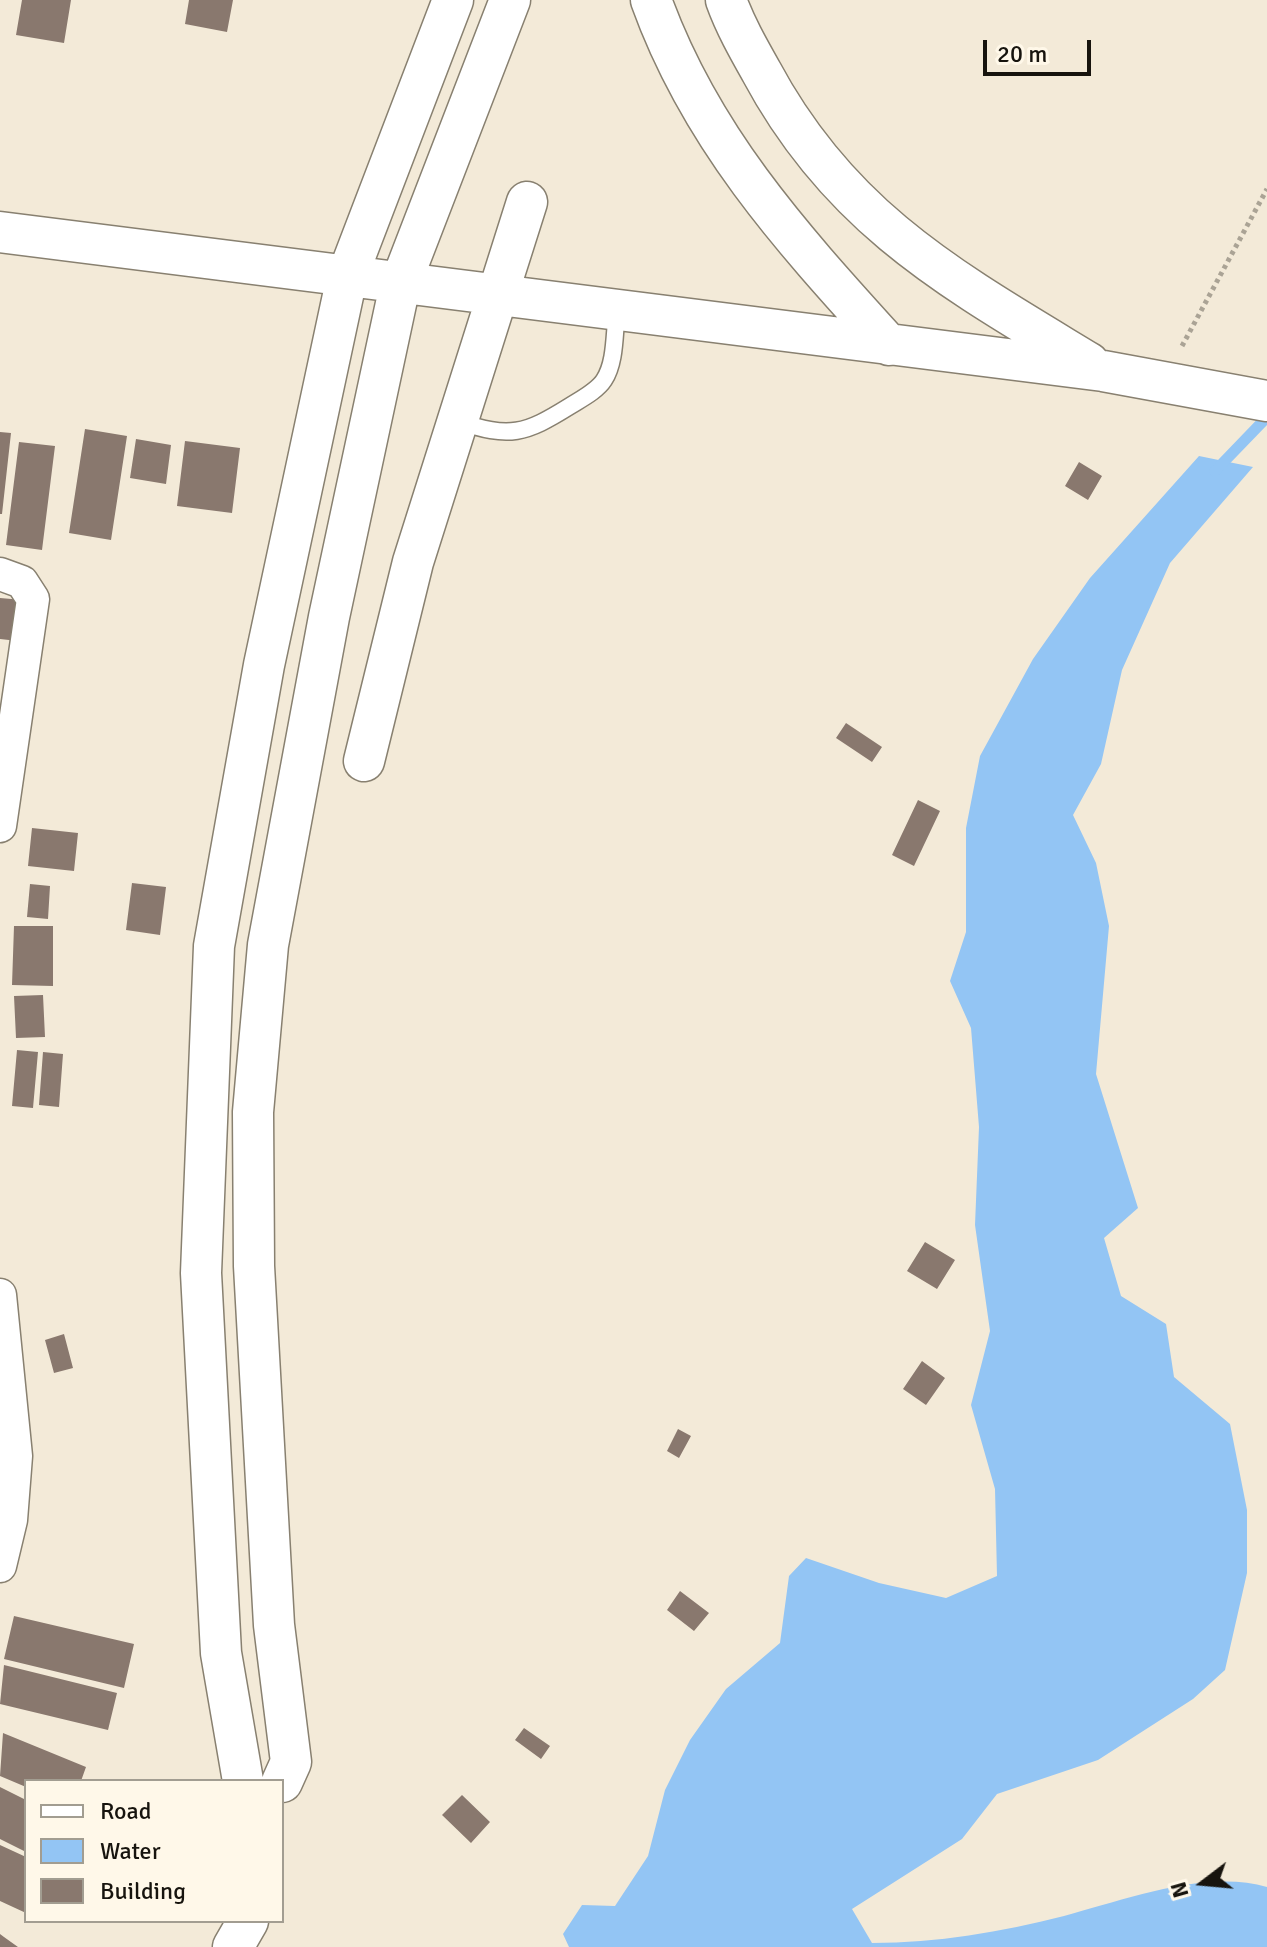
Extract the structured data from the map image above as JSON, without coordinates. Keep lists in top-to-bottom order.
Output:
{
  "legend": ["Road", "Water", "Building"],
  "scale_bar": "20 m",
  "north": "left"
}
